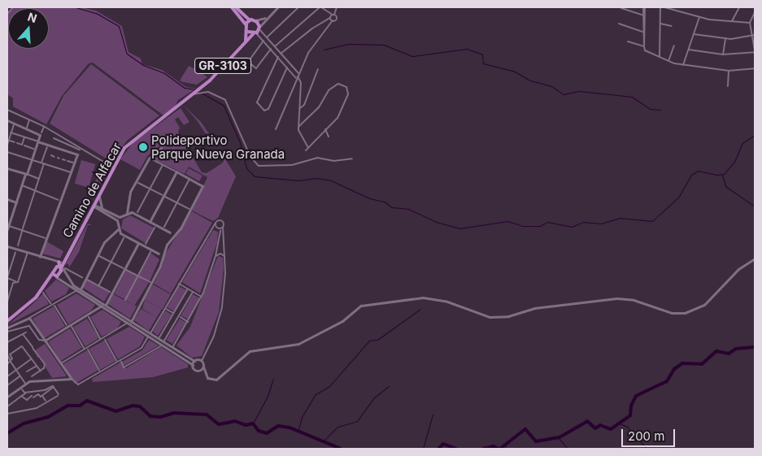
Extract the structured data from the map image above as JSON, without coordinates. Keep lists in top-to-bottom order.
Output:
{
  "streets": {
    "main road": ["GR-3103", "Camino de Alfacar"]
  },
  "crossings": [
    ["GR-3103", "Camino de Alfacar"]
  ],
  "places": ["Polideportivo Parque Nueva Granada"],
  "scale_bar": "200 m",
  "north": "top"
}
